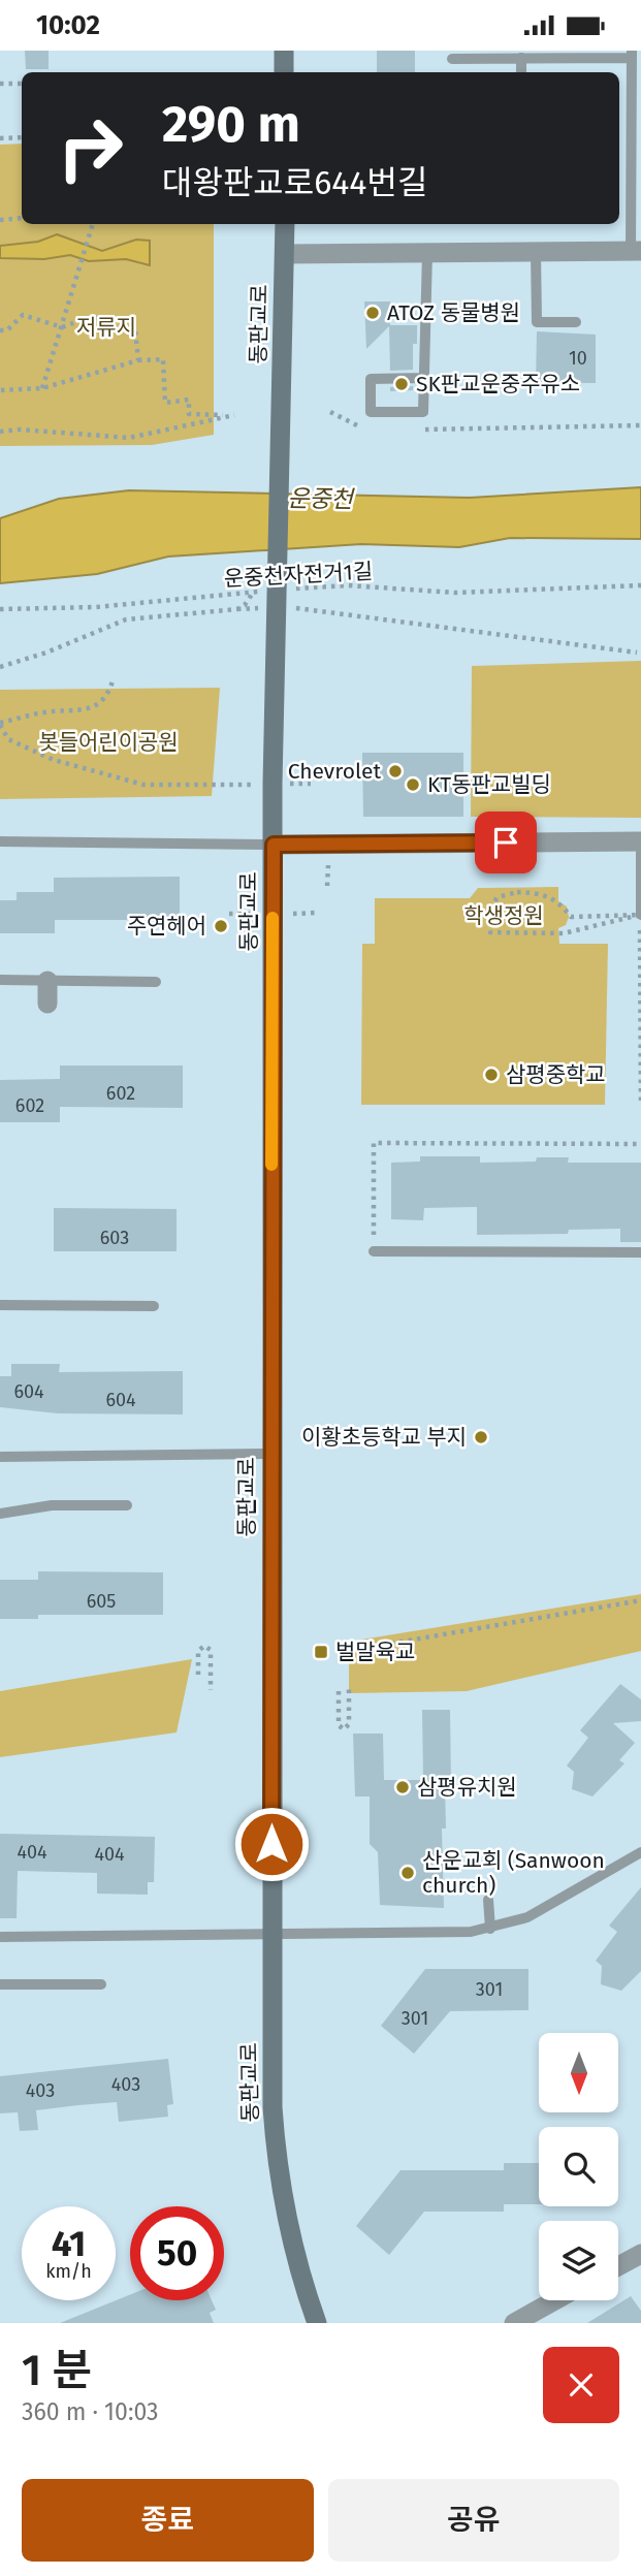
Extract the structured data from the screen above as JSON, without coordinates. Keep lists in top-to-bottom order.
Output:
{
  "streets": {
    "main road": ["동판교로"],
    "path": ["운중천자전거1길"]
  },
  "water": ["운중천"],
  "parks": ["저류지", "봇들어린이공원", "학생정원"],
  "places": {
    "other": [
      "ATOZ 동물병원",
      "SK판교운중주유소",
      "Chevrolet",
      "KT동판교빌딩",
      "주연헤어",
      "삼평중학교",
      "이황초등학교 부지",
      "삼평유치원",
      "산운교회 (Sanwoon church)"
    ],
    "transit": ["벌말육교"]
  },
  "house_numbers": [
    "10",
    "602",
    "602",
    "603",
    "604",
    "604",
    "605",
    "404",
    "404",
    "301",
    "301",
    "403",
    "403"
  ],
  "north": "bottom",
  "page": {
    "status": "10:02",
    "turn": ["290 m", "대왕판교로644번길"],
    "speed": "41 km/h",
    "limit": "50",
    "heading": ["1 분", "360 m · 10:03"],
    "buttons": ["종료", "공유"]
  }
}
